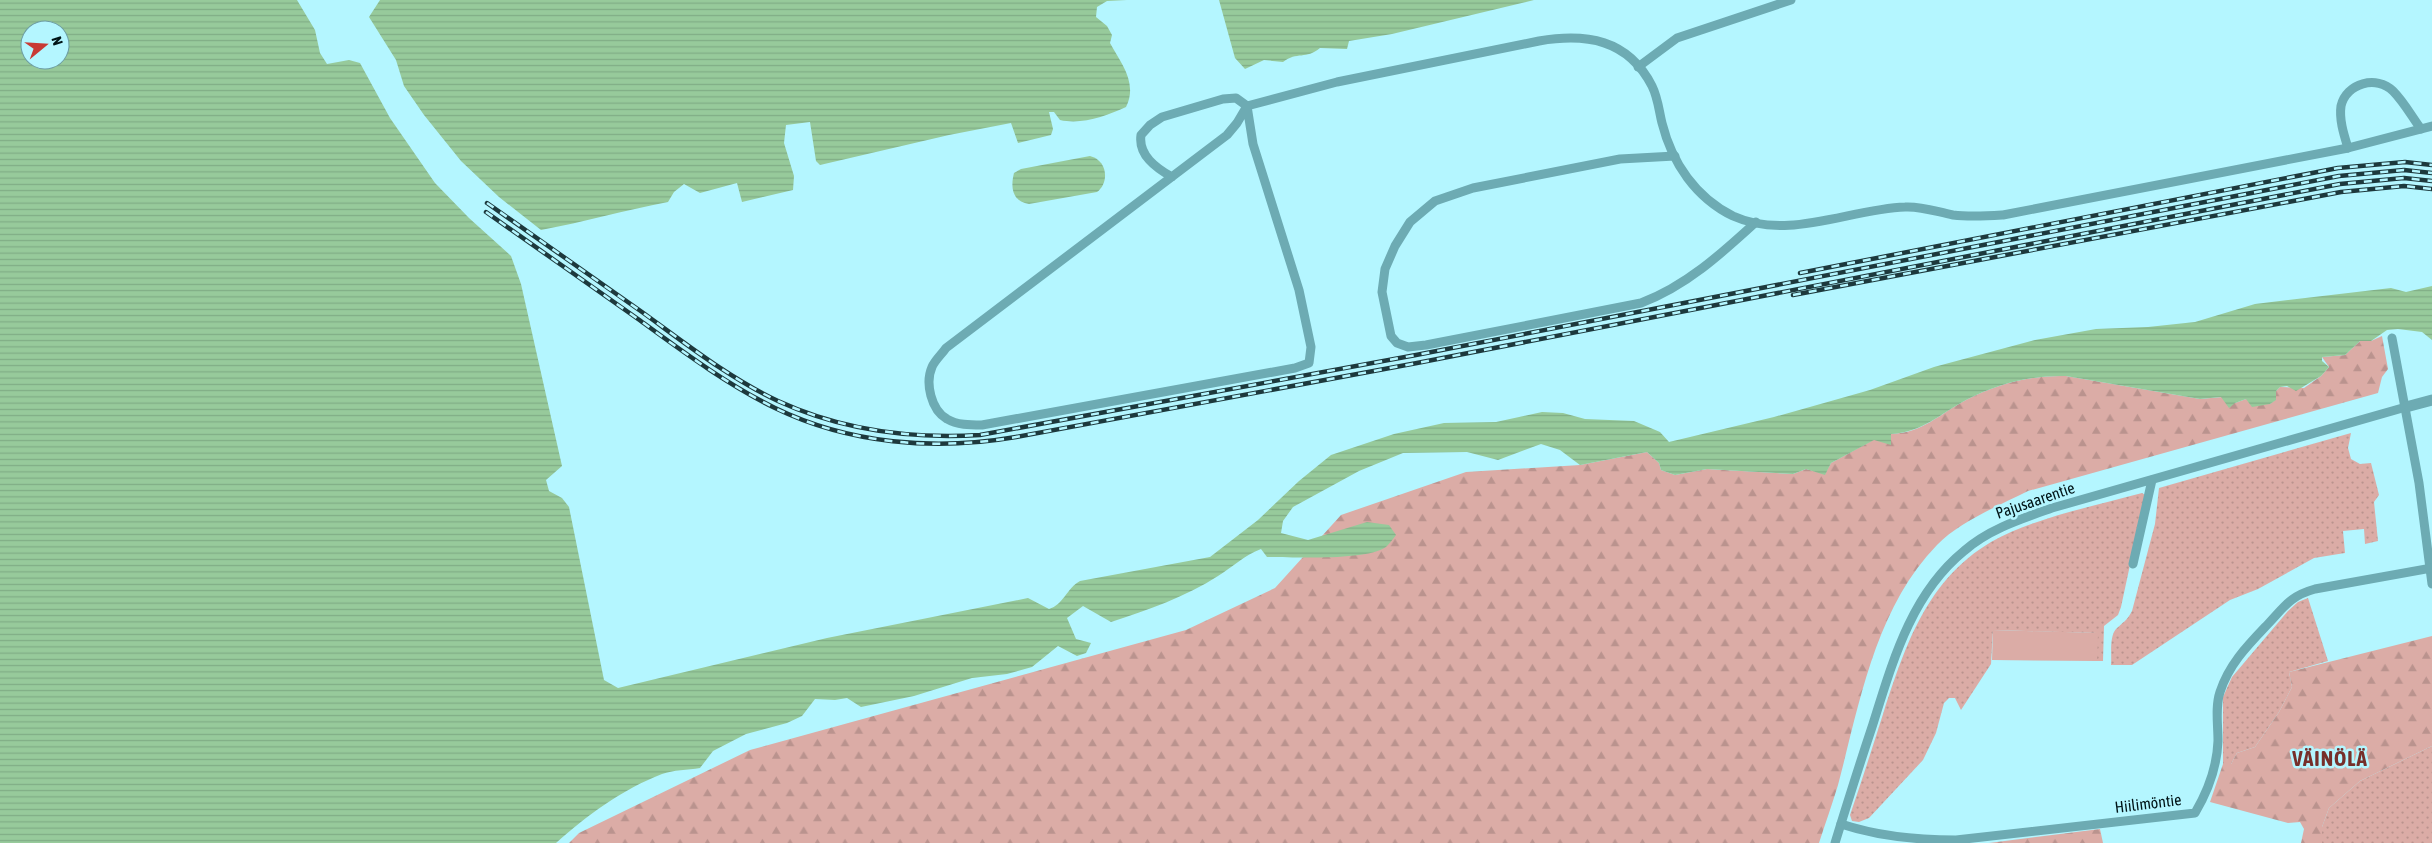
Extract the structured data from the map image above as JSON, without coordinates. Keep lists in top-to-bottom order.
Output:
{
  "streets": {
    "street": ["Pajusaarentie", "Hiilimöntie"]
  },
  "crossings": [
    ["Pajusaarentie", "Hiilimöntie"]
  ],
  "districts": ["VÄINÖLÄ"],
  "north": "right"
}
